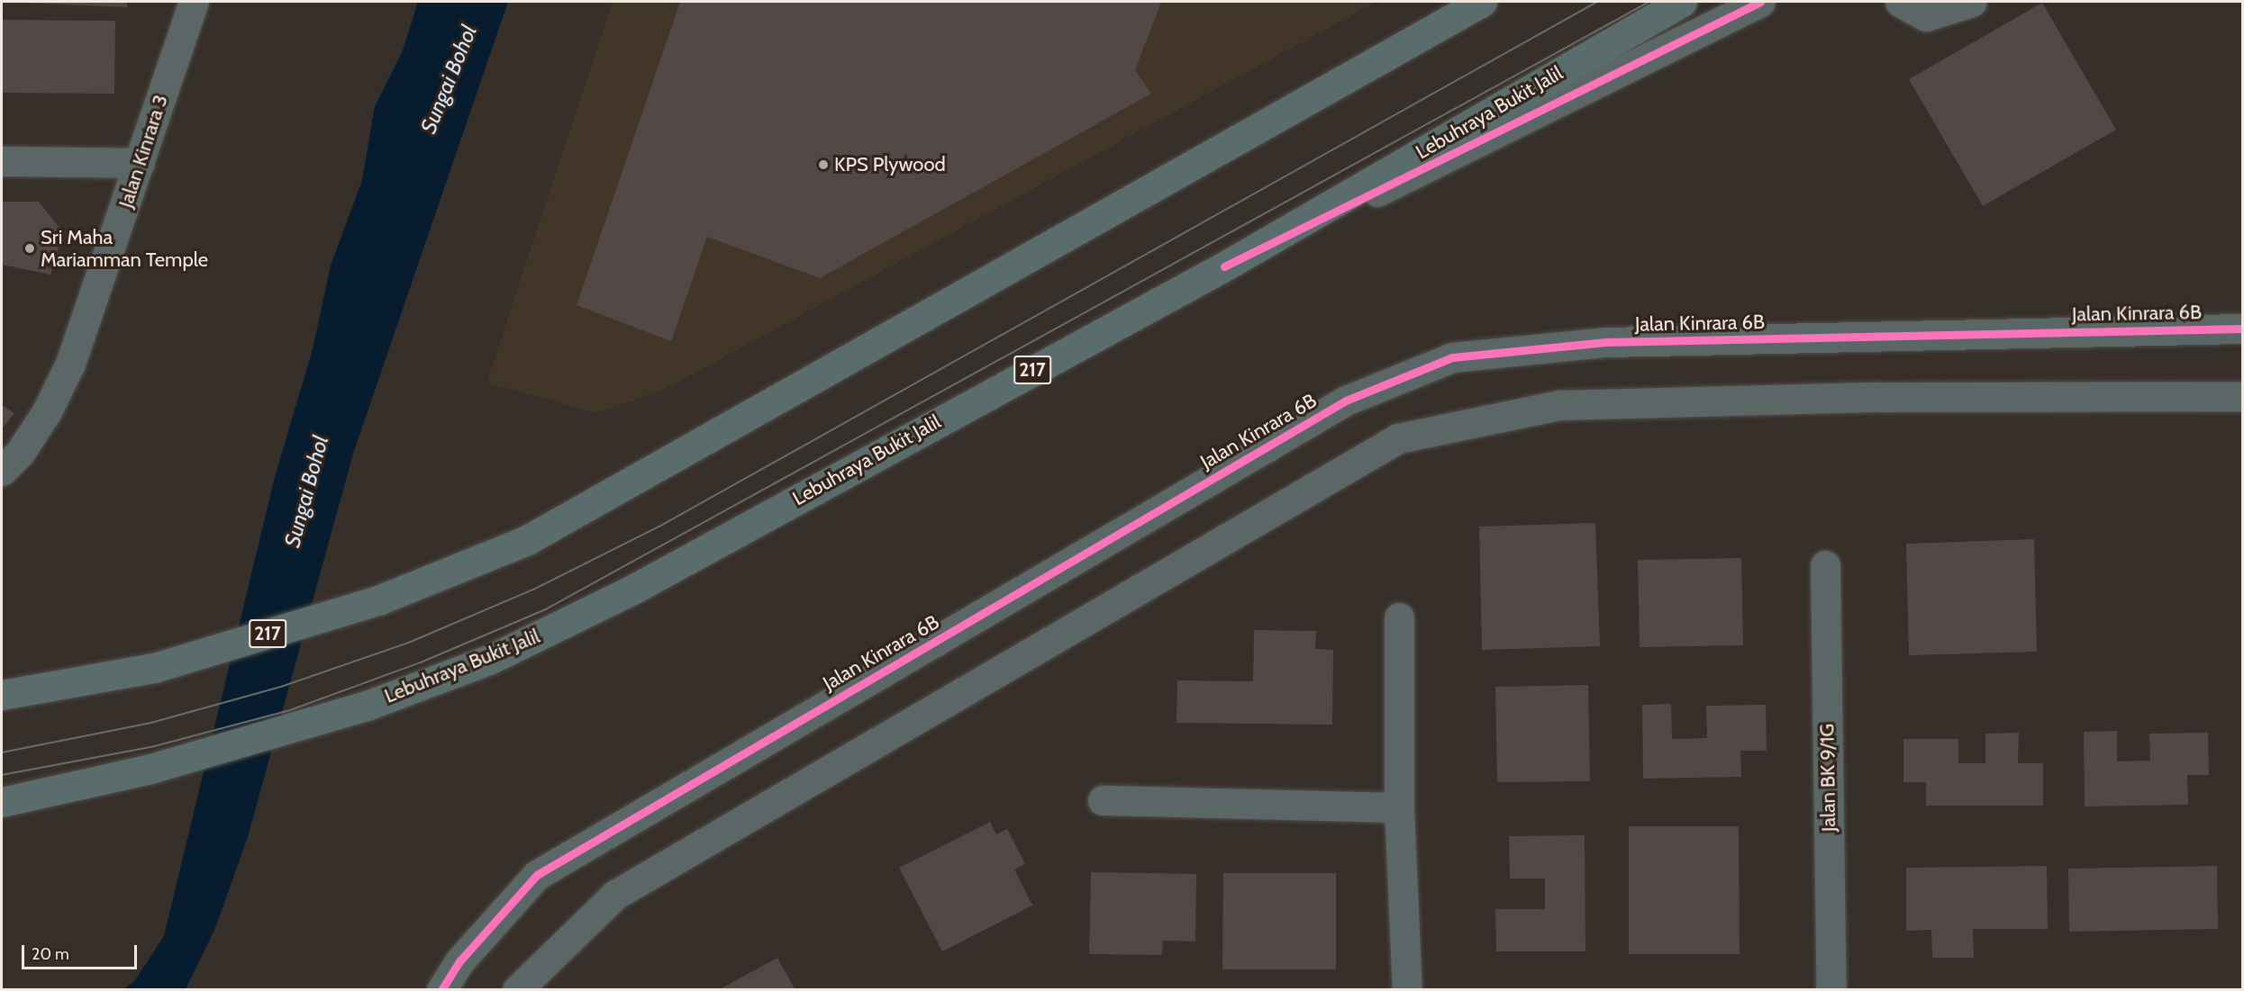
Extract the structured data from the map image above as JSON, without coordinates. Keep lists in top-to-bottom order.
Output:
{
  "streets": {
    "highway": ["Lebuhraya Bukit Jalil", "217"],
    "street": ["Jalan Kinrara 3", "Jalan Kinrara 6B", "Jalan BK 9/1G"]
  },
  "water": ["Sungai Bohol"],
  "places": ["KPS Plywood", "Sri Maha Mariamman Temple"],
  "scale_bar": "20 m"
}
